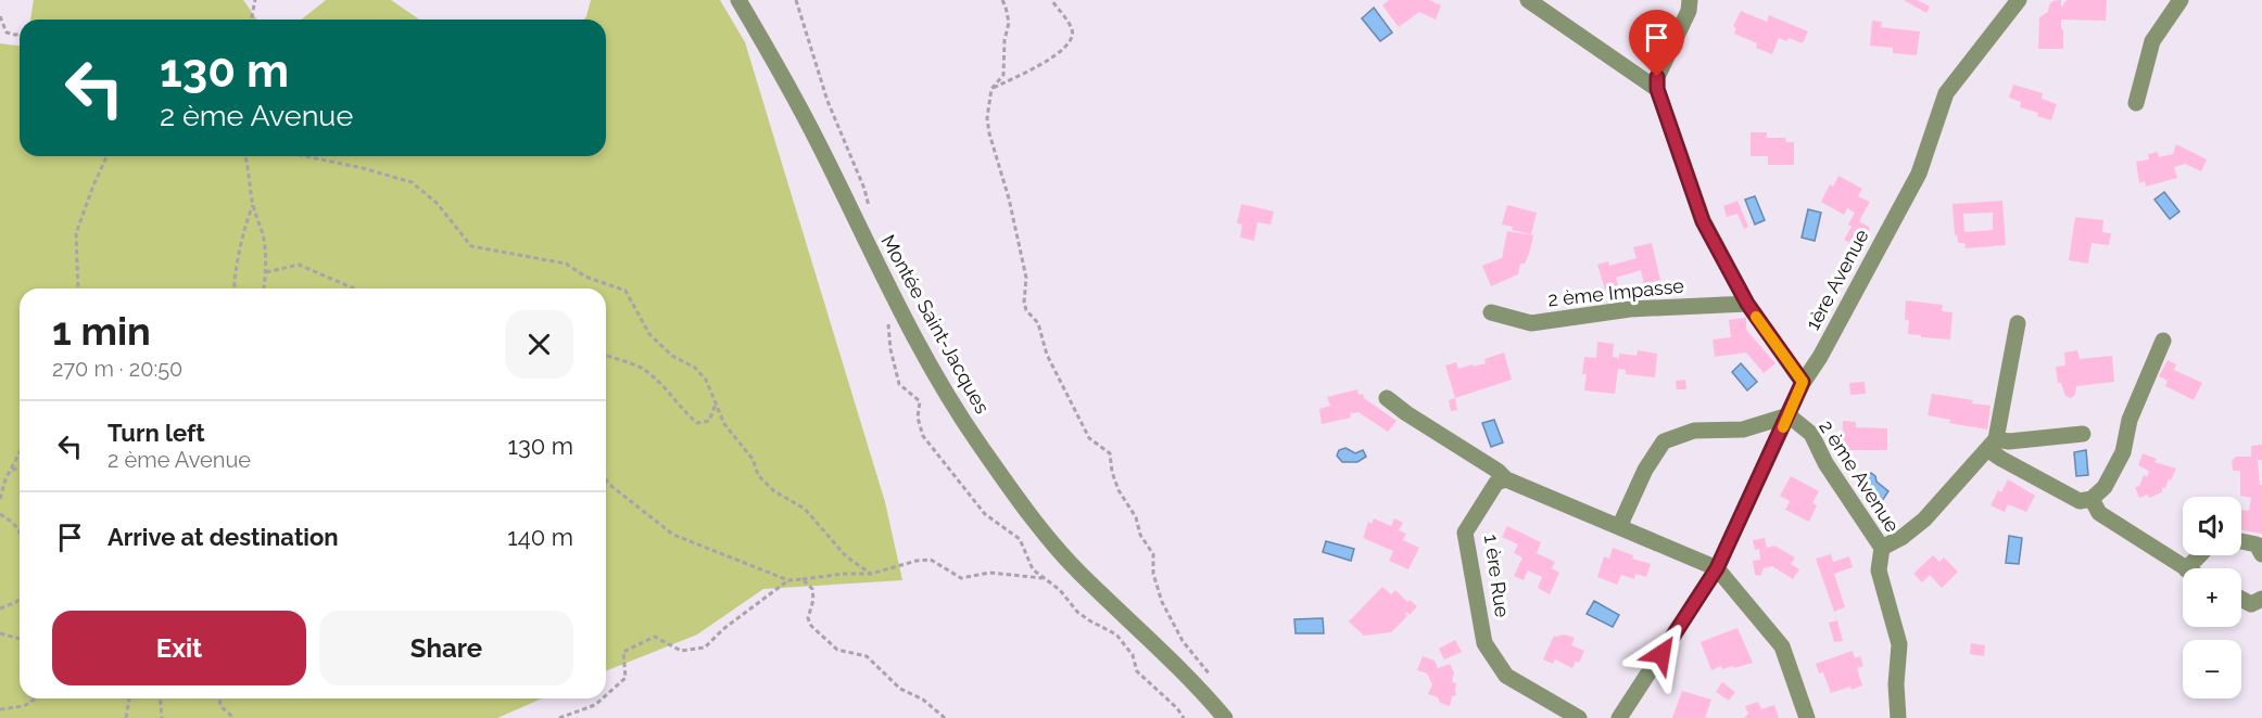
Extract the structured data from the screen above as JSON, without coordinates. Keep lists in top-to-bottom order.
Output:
{
  "streets": {
    "street": [
      "1ère Avenue",
      "2 ème Impasse",
      "Montée Saint-Jacques",
      "2 ème Avenue",
      "1 ère Rue"
    ]
  },
  "crossings": [
    ["1ère Avenue", "2 ème Avenue"]
  ],
  "page": {
    "turn": ["130 m", "2 ème Avenue"],
    "heading": ["1 min", "270 m · 20:50"],
    "list": [
      {
        "name": "Turn left",
        "note": "2 ème Avenue",
        "value": "130 m"
      },
      {
        "name": "Arrive at destination",
        "value": "140 m"
      }
    ],
    "map_buttons": ["+", "−"],
    "buttons": ["Exit", "Share"]
  }
}
